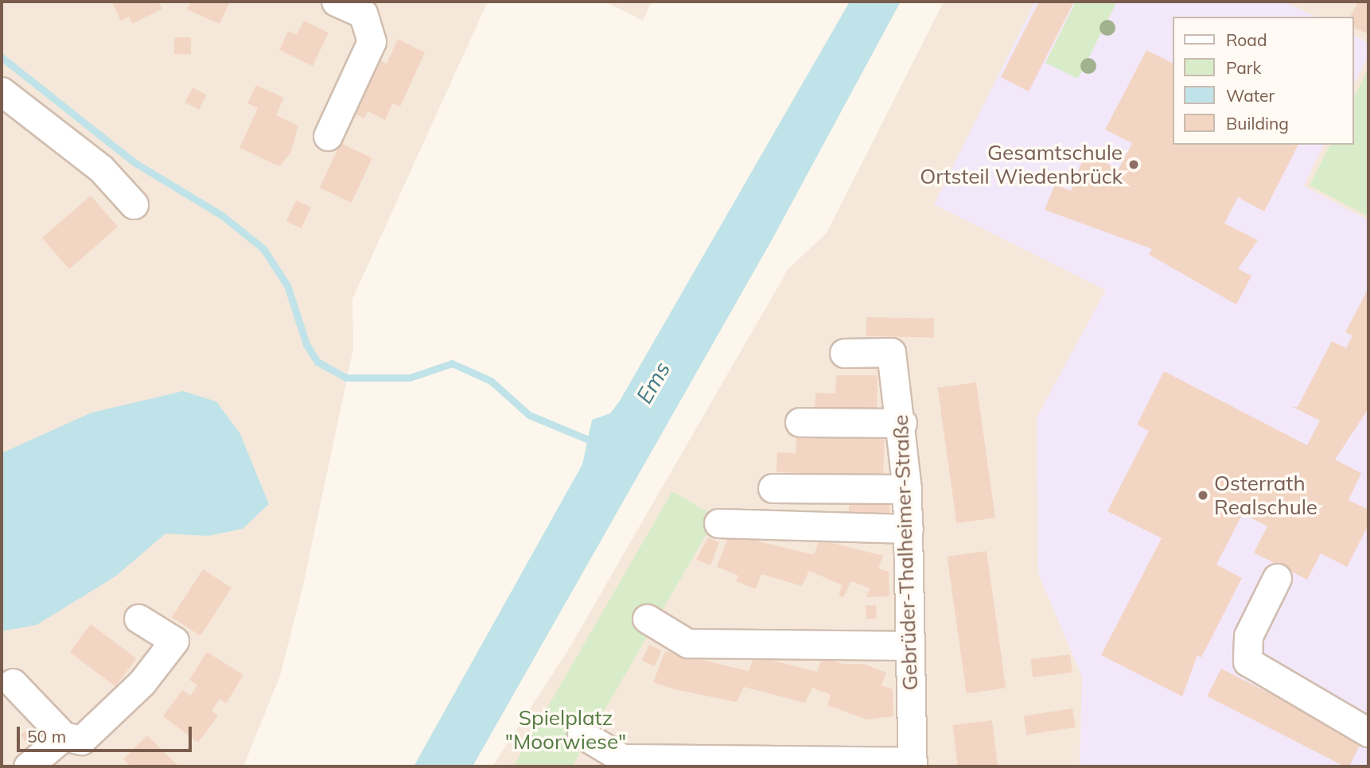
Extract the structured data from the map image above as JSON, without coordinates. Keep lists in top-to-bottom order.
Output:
{
  "streets": {
    "street": ["Gebrüder-Thalheimer-Straße"]
  },
  "water": ["Ems"],
  "parks": ["Spielplatz \"Moorwiese\""],
  "places": ["Gesamtschule Ortsteil Wiedenbrück", "Osterrath Realschule"],
  "legend": [
    "Road",
    "Park",
    "Water",
    "Building"
  ],
  "scale_bar": "50 m"
}
